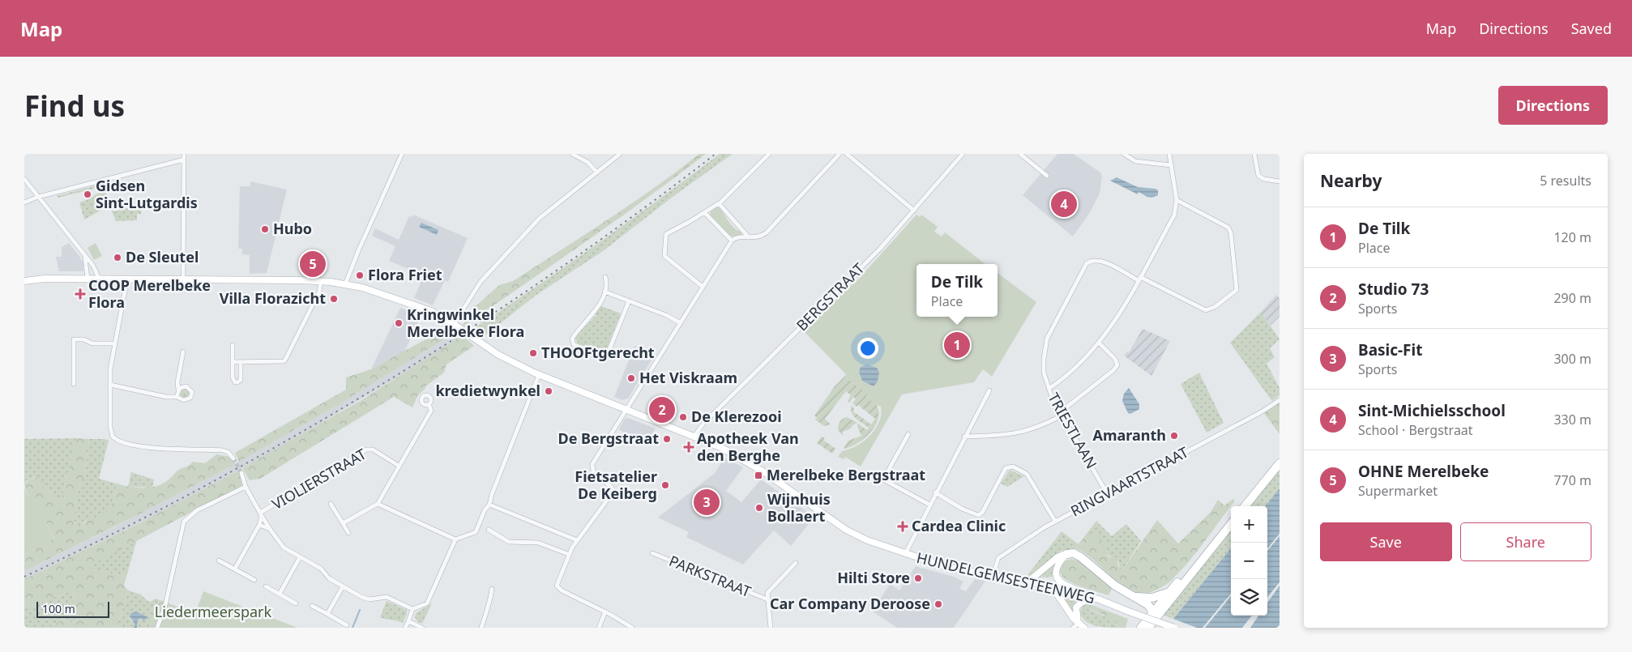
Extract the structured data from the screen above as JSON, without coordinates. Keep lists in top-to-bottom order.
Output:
{
  "streets": {
    "main road": ["HUNDELGEMSESTEENWEG"],
    "street": [
      "BERGSTRAAT",
      "TRIESTLAAN",
      "VIOLIERSTRAAT",
      "RINGVAARTSTRAAT",
      "PARKSTRAAT"
    ]
  },
  "crossings": [
    ["BERGSTRAAT", "HUNDELGEMSESTEENWEG"],
    ["TRIESTLAAN", "RINGVAARTSTRAAT"],
    ["RINGVAARTSTRAAT", "HUNDELGEMSESTEENWEG"]
  ],
  "parks": ["Liedermeerspark"],
  "places": {
    "other": [
      "Gidsen Sint-Lutgardis",
      "Hubo",
      "De Sleutel",
      "Flora Friet",
      "Villa Florazicht",
      "Kringwinkel Merelbeke Flora",
      "THOOFtgerecht",
      "Het Viskraam",
      "kredietwynkel",
      "De Klerezooi",
      "Amaranth",
      "De Bergstraat",
      "Fietsatelier De Keiberg",
      "Wijnhuis Bollaert",
      "Hilti Store",
      "Car Company Deroose"
    ],
    "health": ["COOP Merelbeke Flora", "Apotheek Van den Berghe", "Cardea Clinic"],
    "transit": ["Merelbeke Bergstraat"]
  },
  "scale_bar": "100 m",
  "page": {
    "header": "Map",
    "nav": ["Map", "Directions", "Saved"],
    "buttons": [
      "Directions",
      ["Save", "Share"]
    ],
    "title": "Find us",
    "heading": ["Nearby", "5 results"],
    "pins": [
      "4",
      "5",
      "1",
      "2",
      "3"
    ],
    "list": [
      {
        "mark": "1",
        "name": "De Tilk",
        "note": "Place",
        "value": "120 m"
      },
      {
        "mark": "2",
        "name": "Studio 73",
        "note": "Sports",
        "value": "290 m"
      },
      {
        "mark": "3",
        "name": "Basic-Fit",
        "note": "Sports",
        "value": "300 m"
      },
      {
        "mark": "4",
        "name": "Sint-Michielsschool",
        "note": "School · Bergstraat",
        "value": "330 m"
      },
      {
        "mark": "5",
        "name": "OHNE Merelbeke",
        "note": "Supermarket",
        "value": "770 m"
      }
    ],
    "popup": ["De Tilk", "Place"],
    "map_buttons": ["+", "−"],
    "scale": "100 m"
  }
}
